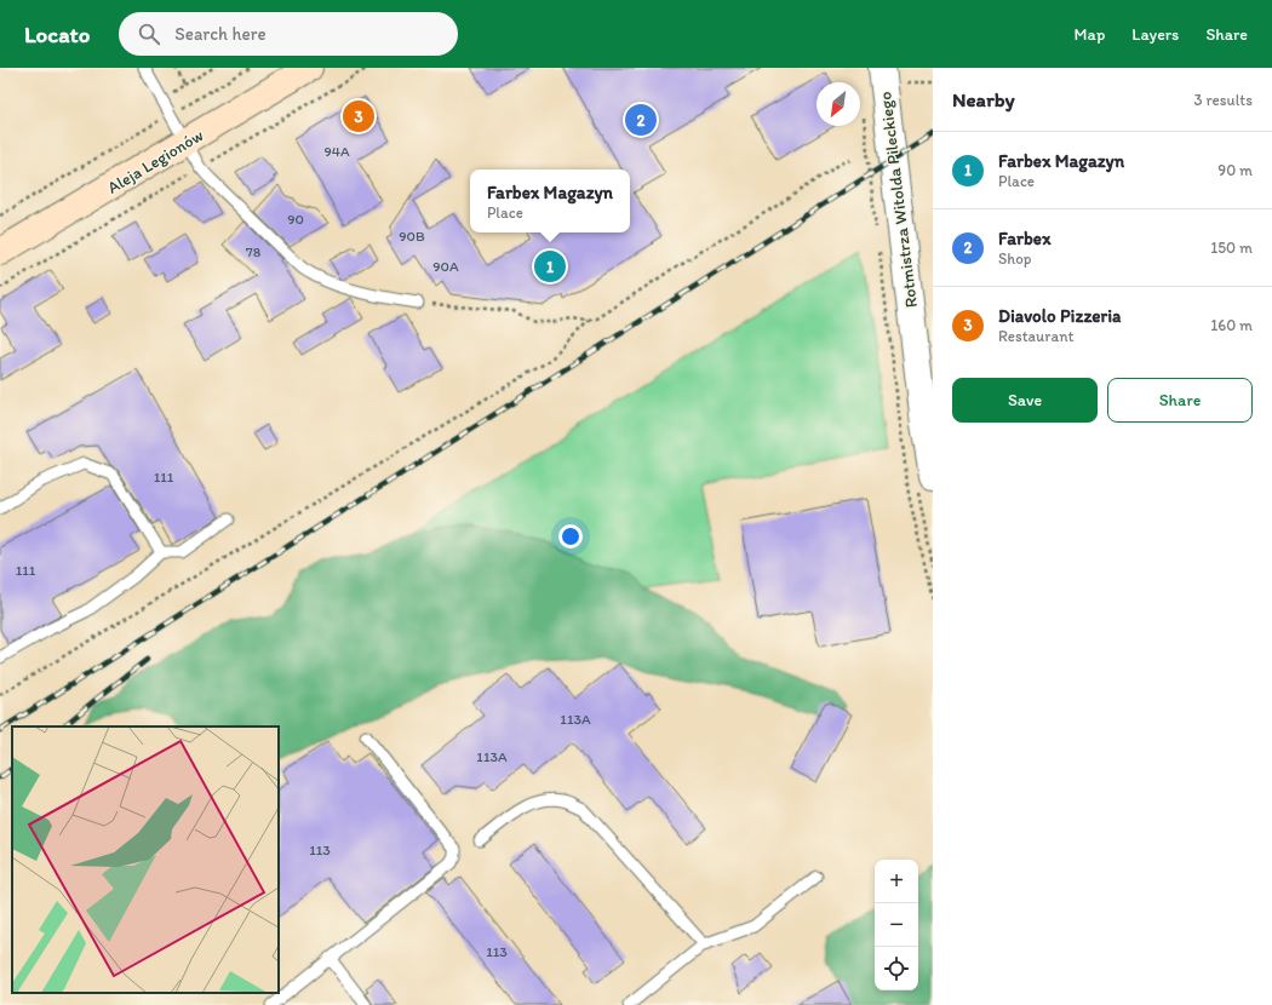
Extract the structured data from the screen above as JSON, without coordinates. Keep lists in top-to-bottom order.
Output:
{
  "streets": {
    "main road": ["Aleja Legionów"],
    "street": ["Rotmistrza Witolda Pileckiego"]
  },
  "house_numbers": [
    "94A",
    "90",
    "90B",
    "78",
    "90A",
    "111",
    "111",
    "113A",
    "113A",
    "113",
    "113"
  ],
  "north": "bottom left",
  "page": {
    "header": "Locato",
    "search": "Search here",
    "nav": ["Map", "Layers", "Share"],
    "heading": ["Nearby", "3 results"],
    "pins": ["3", "2", "1"],
    "list": [
      {
        "mark": "1",
        "name": "Farbex Magazyn",
        "note": "Place",
        "value": "90 m"
      },
      {
        "mark": "2",
        "name": "Farbex",
        "note": "Shop",
        "value": "150 m"
      },
      {
        "mark": "3",
        "name": "Diavolo Pizzeria",
        "note": "Restaurant",
        "value": "160 m"
      }
    ],
    "popup": ["Farbex Magazyn", "Place"],
    "buttons": ["Save", "Share"],
    "map_buttons": ["+", "−"]
  }
}
